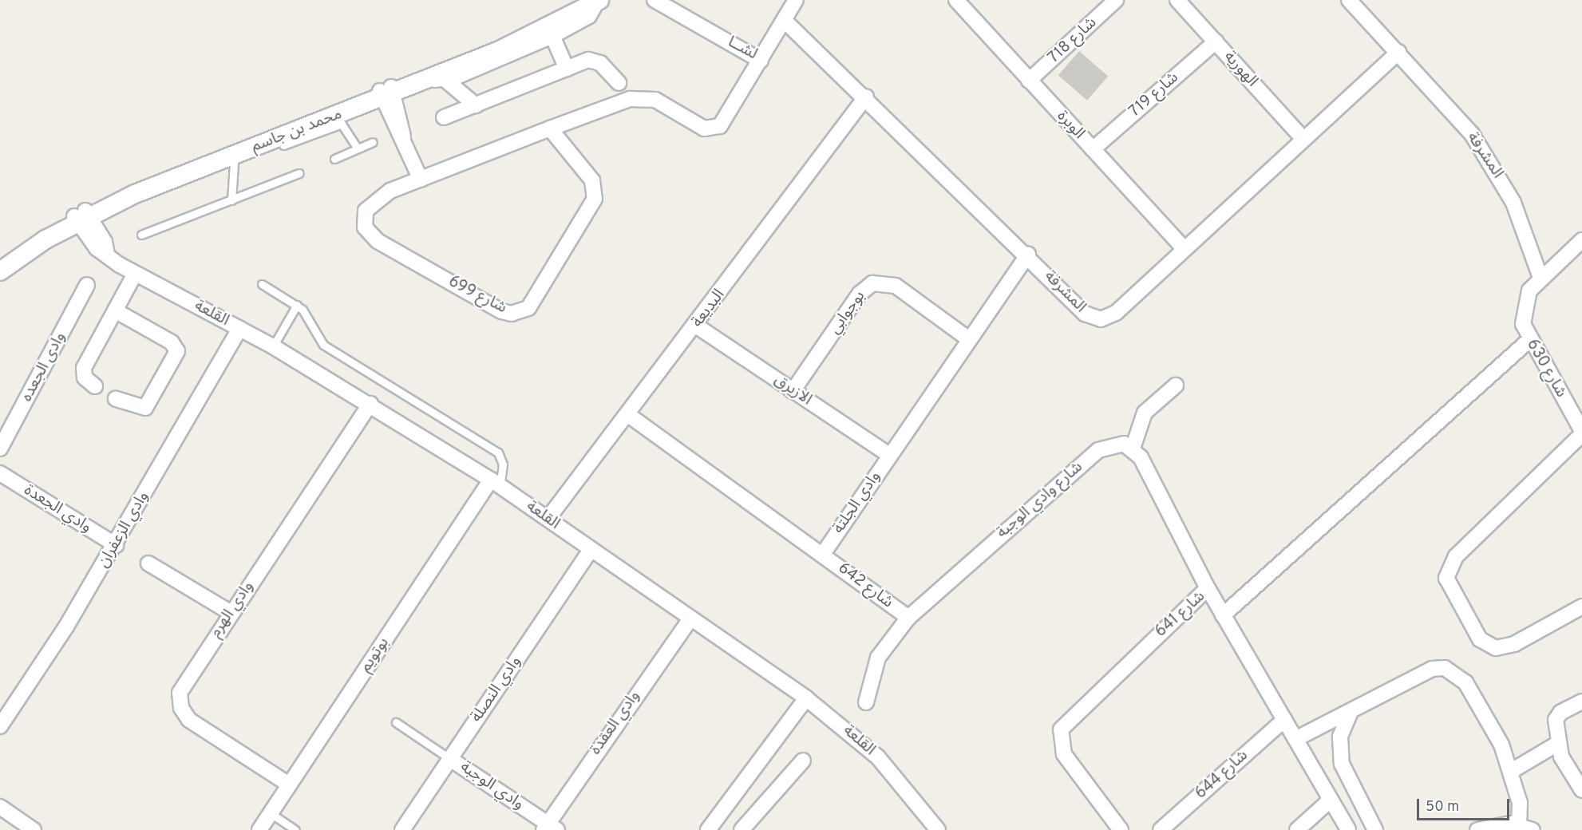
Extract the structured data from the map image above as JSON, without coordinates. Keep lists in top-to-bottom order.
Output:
{
  "streets": {
    "street": [
      "شارع 718",
      "لشــا",
      "الهورية",
      "شارع 719",
      "الوبرة",
      "محمد بن جاسم",
      "المشرفة",
      "شارع 699",
      "البديعة",
      "بوجوابي",
      "القلعة",
      "وادى الجعده",
      "شارع 630",
      "الازيرق",
      "شارع وادي الوجبة",
      "وادي الجلتة",
      "وادي الجعدة",
      "وادي الزعفران",
      "شارع 642",
      "وادي الهرم",
      "شارع 641",
      "بوتويم",
      "وادي النصلة",
      "وادي العقدة",
      "شارع 644",
      "وادي الوجبة"
    ]
  },
  "crossings": [
    ["شارع 718", "الوبرة"],
    ["لشــا", "المشرفة"],
    ["لشــا", "شارع 699"],
    ["الهورية", "شارع 719"],
    ["الهورية", "المشرفة"],
    ["شارع 719", "الوبرة"],
    ["الوبرة", "المشرفة"],
    ["محمد بن جاسم", "القلعة"],
    ["المشرفة", "البديعة"],
    ["المشرفة", "شارع 630"],
    ["المشرفة", "وادي الجلتة"],
    ["البديعة", "القلعة"],
    ["البديعة", "الازيرق"],
    ["بوجوابي", "الازيرق"],
    ["بوجوابي", "وادي الجلتة"],
    ["القلعة", "وادي الزعفران"],
    ["القلعة", "وادي الهرم"],
    ["القلعة", "بوتويم"],
    ["القلعة", "وادي النصلة"],
    ["القلعة", "وادي العقدة"],
    ["الازيرق", "وادي الجلتة"],
    ["شارع وادي الوجبة", "شارع 642"],
    ["وادي الجلتة", "شارع 642"],
    ["وادي الجعدة", "وادي الزعفران"],
    ["وادي الهرم", "بوتويم"],
    ["شارع 641", "شارع 644"],
    ["وادي النصلة", "وادي الوجبة"],
    ["وادي العقدة", "وادي الوجبة"]
  ],
  "scale_bar": "50 m"
}
